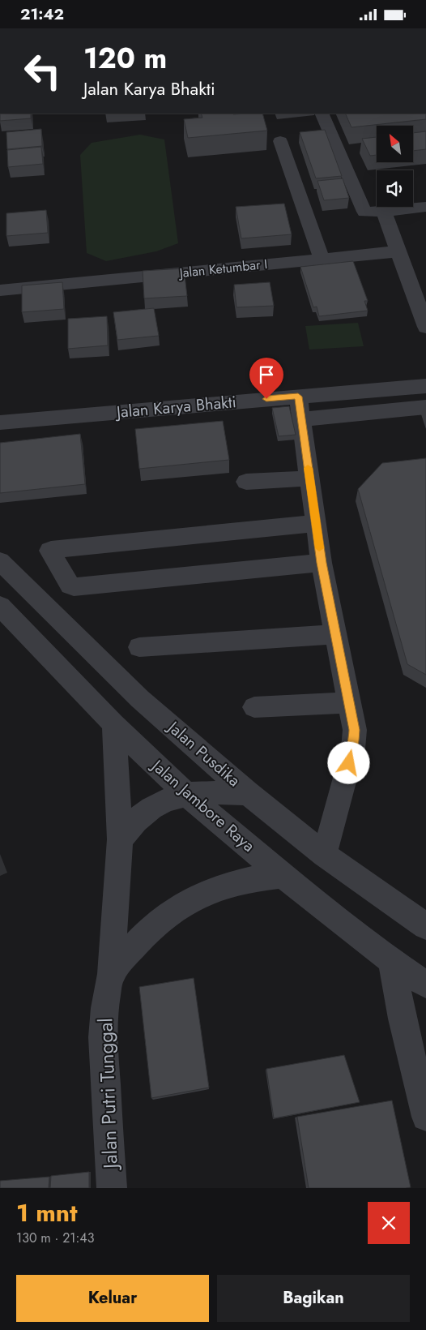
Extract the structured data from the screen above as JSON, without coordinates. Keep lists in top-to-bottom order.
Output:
{
  "streets": {
    "street": [
      "Jalan Ketumbar I",
      "Jalan Karya Bhakti",
      "Jalan Pusdika",
      "Jalan Jambore Raya",
      "Jalan Putri Tunggal"
    ]
  },
  "crossings": [
    ["Jalan Jambore Raya", "Jalan Putri Tunggal"]
  ],
  "north": "top left",
  "page": {
    "status": "21:42",
    "turn": ["120 m", "Jalan Karya Bhakti"],
    "heading": ["1 mnt", "130 m · 21:43"],
    "buttons": ["Keluar", "Bagikan"]
  }
}
